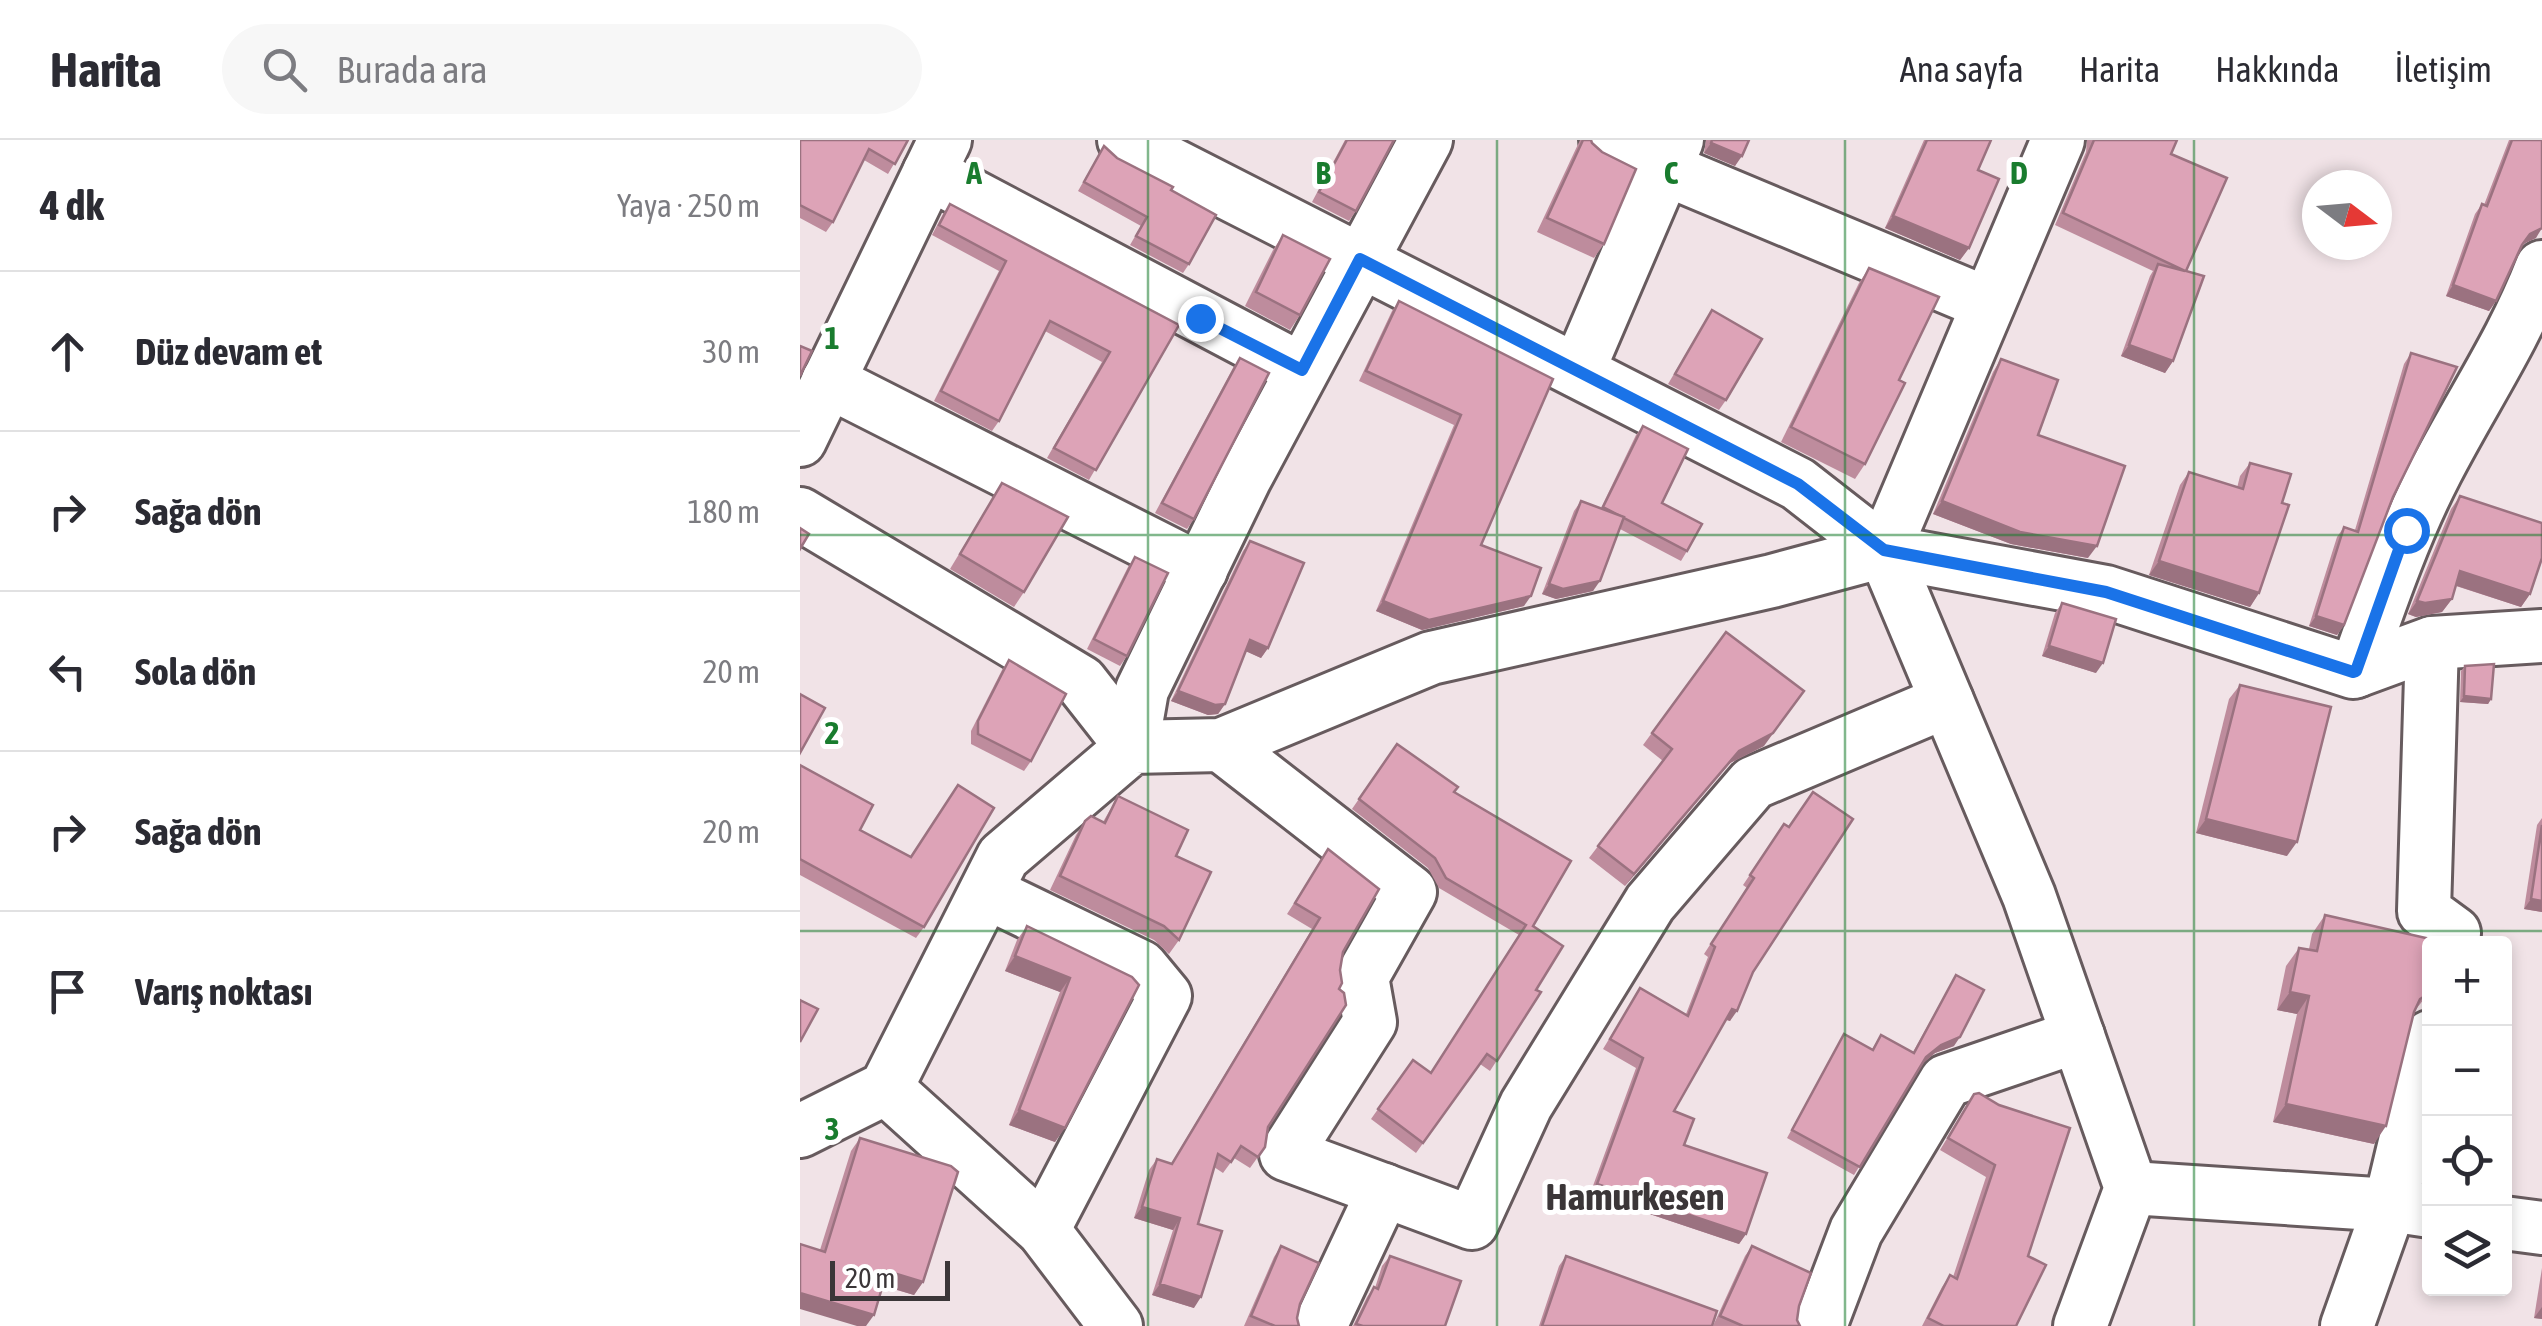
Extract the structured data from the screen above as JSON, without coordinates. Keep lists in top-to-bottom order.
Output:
{
  "districts": ["Hamurkesen"],
  "scale_bar": "20 m",
  "north": "right",
  "page": {
    "header": "Harita",
    "search": "Burada ara",
    "nav": [
      "Ana sayfa",
      "Harita",
      "Hakkında",
      "İletişim"
    ],
    "heading": ["4 dk", "Yaya · 250 m"],
    "list": [
      ["Düz devam et", "30 m"],
      ["Sağa dön", "180 m"],
      ["Sola dön", "20 m"],
      ["Sağa dön", "20 m"],
      "Varış noktası"
    ],
    "map_buttons": ["+", "−"],
    "scale": "20 m"
  },
  "grid": {
    "columns": [
      "A",
      "B",
      "C",
      "D"
    ],
    "rows": ["1", "2", "3"]
  }
}
